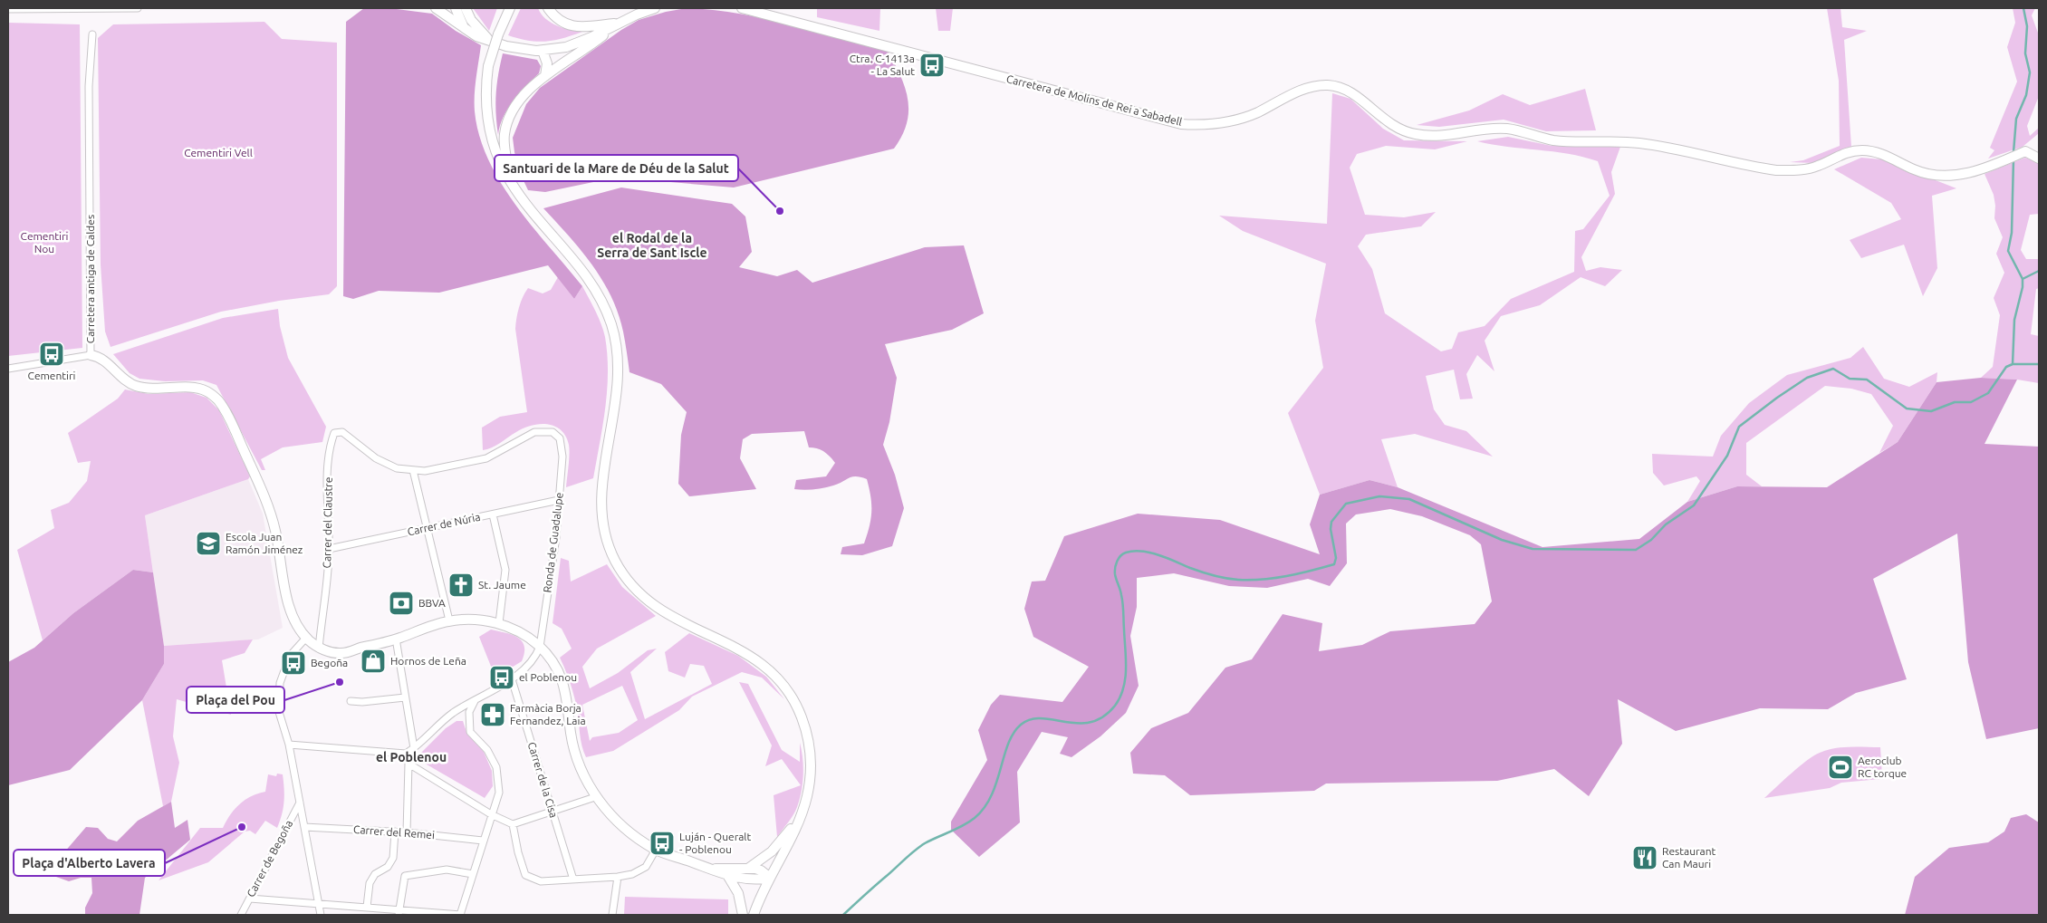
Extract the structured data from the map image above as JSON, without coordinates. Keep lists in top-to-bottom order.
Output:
{
  "streets": {
    "main road": ["Carretera de Molins de Rei a Sabadell", "Carretera antiga de Caldes"],
    "street": [
      "Carrer del Claustre",
      "Carrer de Núria",
      "Ronda de Guadalupe",
      "Carrer de la Cisa",
      "Carrer del Remei",
      "Carrer de Begoña"
    ]
  },
  "crossings": [
    ["Carretera antiga de Caldes", "Carrer del Claustre"],
    ["Carretera antiga de Caldes", "Carrer de Begoña"],
    ["Carrer del Claustre", "Carrer de Núria"],
    ["Carrer del Claustre", "Ronda de Guadalupe"],
    ["Carrer de Núria", "Ronda de Guadalupe"],
    ["Carrer del Remei", "Carrer de Begoña"]
  ],
  "districts": ["el Rodal de la Serra de Sant Iscle", "el Poblenou"],
  "parks": ["Cementiri Vell", "Cementiri Nou"],
  "places": {
    "bus stop": [
      "Ctra. C-1413a - La Salut",
      "Cementiri",
      "Begoña",
      "el Poblenou",
      "Luján - Queralt - Poblenou"
    ],
    "other": ["Santuari de la Mare de Déu de la Salut", "Plaça del Pou", "Plaça d'Alberto Lavera"],
    "school or university": ["Escola Juan Ramón Jiménez"],
    "church": ["St. Jaume"],
    "bank": ["BBVA"],
    "shop": ["Hornos de Leña"],
    "pharmacy": ["Farmàcia Borja Fernandez, Laia"],
    "sports": ["Aeroclub RC torque"],
    "restaurant": ["Restaurant Can Mauri"]
  }
}
